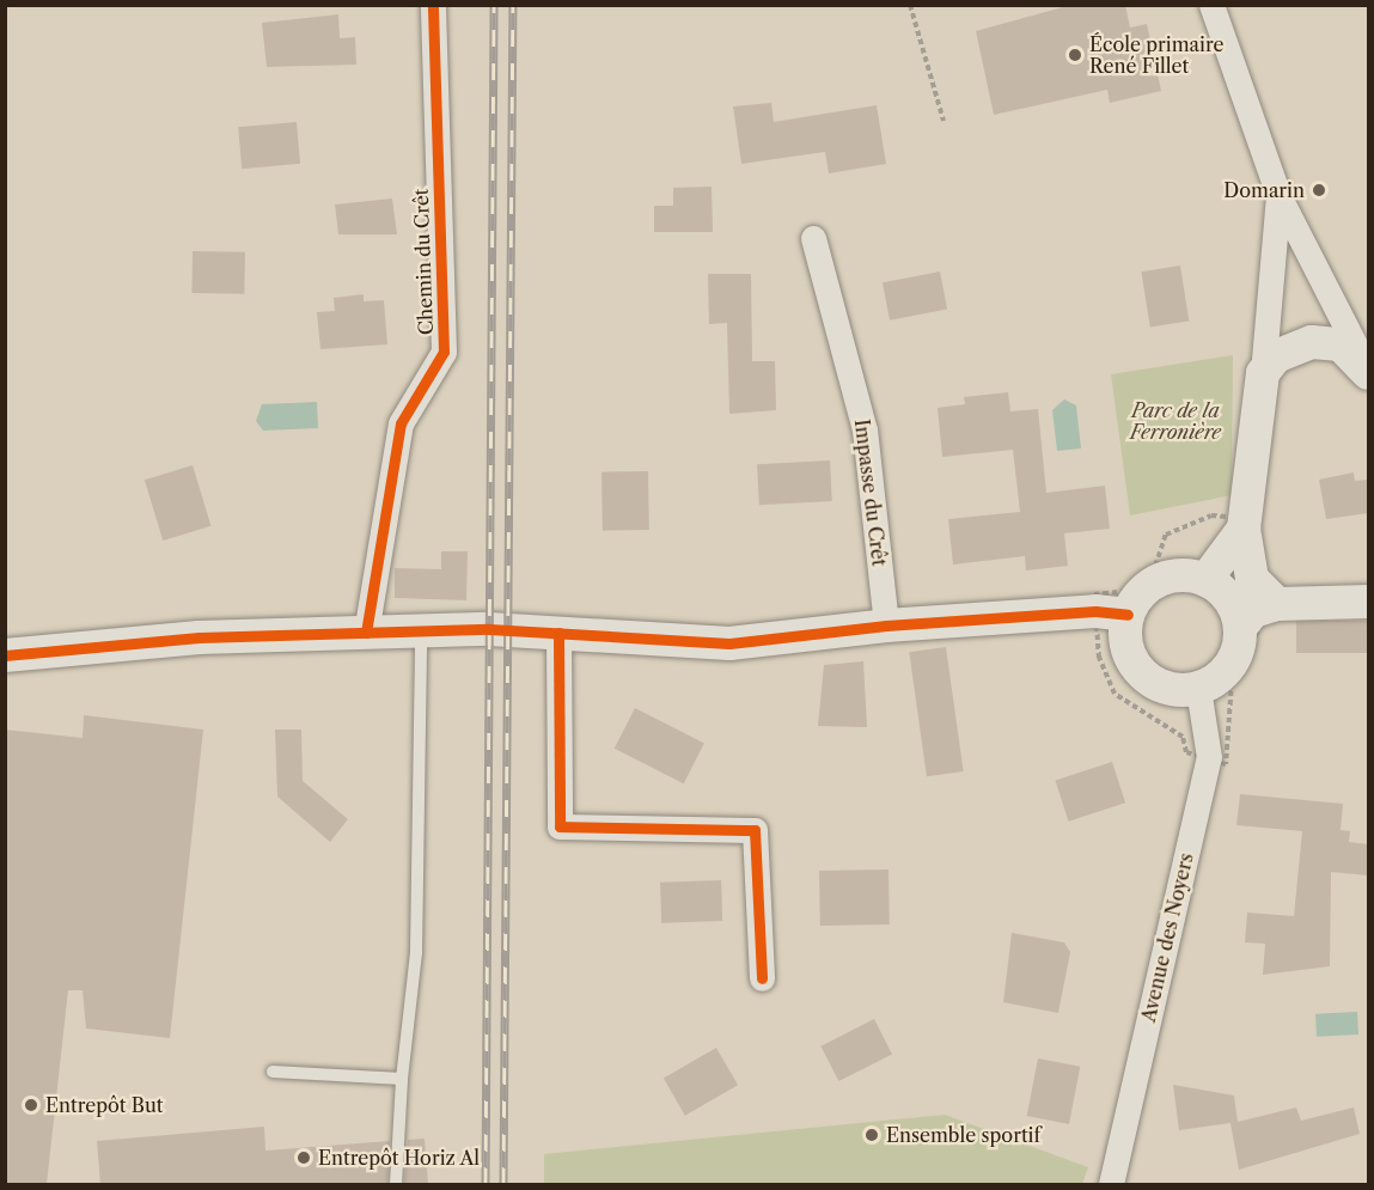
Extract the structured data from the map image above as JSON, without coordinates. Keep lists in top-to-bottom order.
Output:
{
  "streets": {
    "street": ["Chemin du Crêt", "Impasse du Crêt", "Avenue des Noyers"]
  },
  "parks": ["Parc de la Ferronière"],
  "places": [
    "École primaire René Fillet",
    "Domarin",
    "Entrepôt But",
    "Ensemble sportif",
    "Entrepôt Horiz Al"
  ]
}
